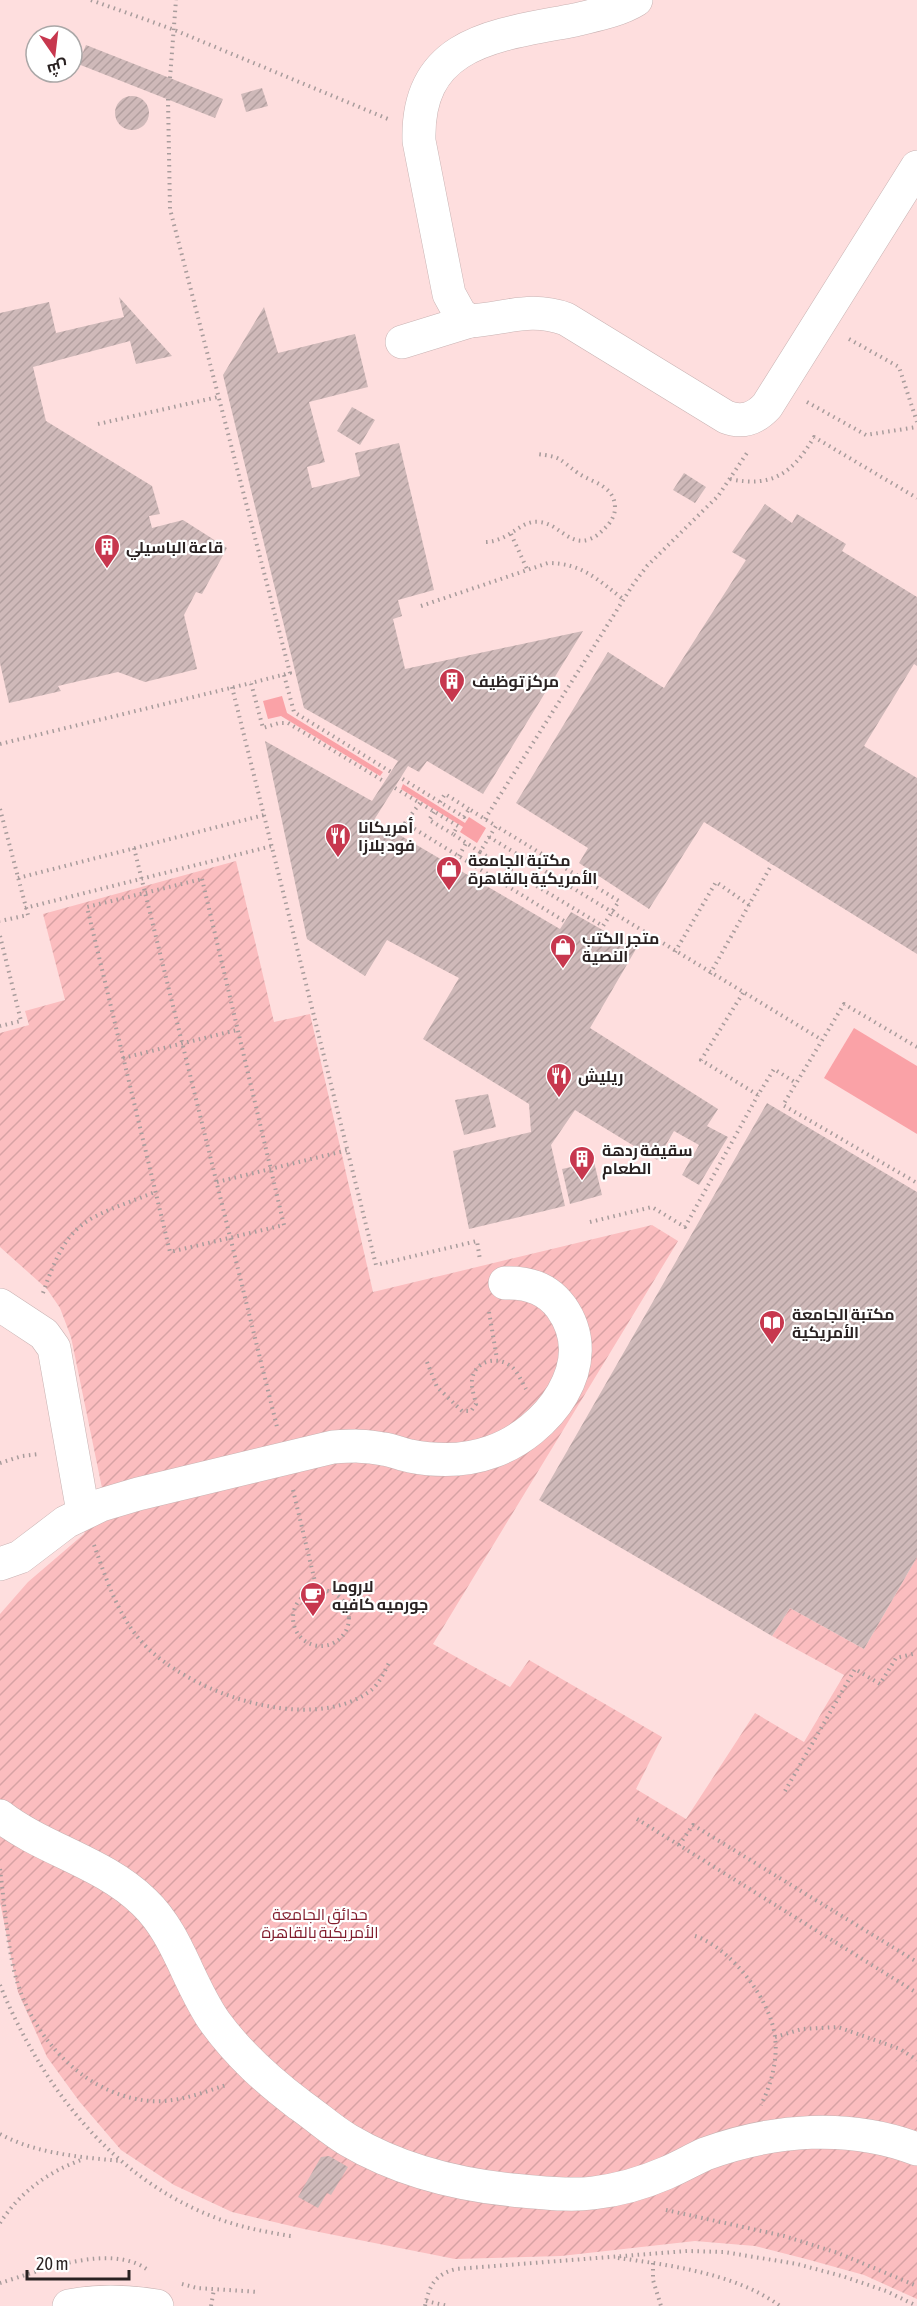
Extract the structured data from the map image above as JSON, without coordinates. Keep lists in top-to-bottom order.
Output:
{
  "parks": ["حدائق الجامعة الأمريكية بالقاهرة"],
  "places": {
    "building": ["قاعة الباسيلي", "مركز توظيف", "سقيفة ردهة الطعام"],
    "restaurant": ["أمريكانا فود بلازا", "ريليش"],
    "shop": ["مكتبة الجامعة الأمريكية بالقاهرة", "متجر الكتب النصية"],
    "library": ["مكتبة الجامعة الأمريكية"],
    "cafe": ["لاروما جورميه كافيه"]
  },
  "scale_bar": "20 m",
  "north": "bottom"
}
